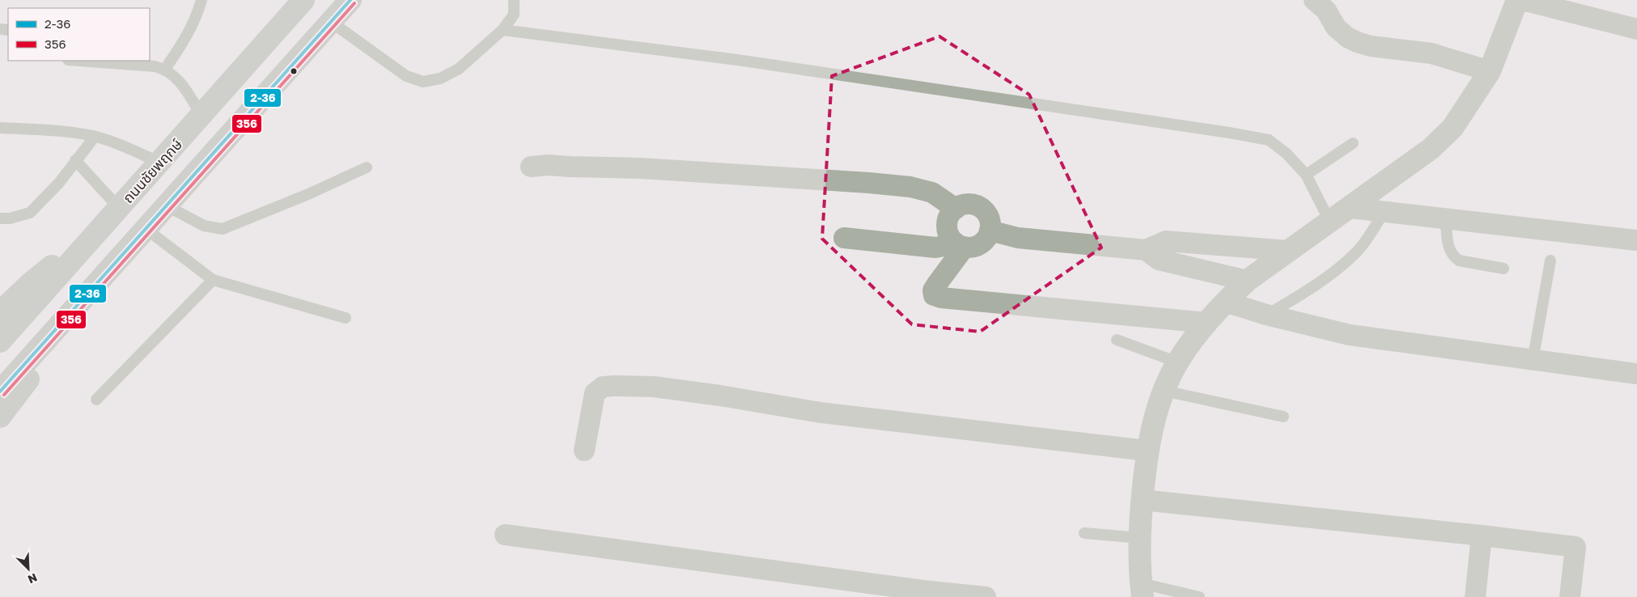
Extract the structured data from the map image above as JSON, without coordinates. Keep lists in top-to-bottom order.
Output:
{
  "streets": {
    "main road": ["ถนนชัยพฤกษ์"]
  },
  "lines": ["transit line 2-36", "transit line 356"],
  "legend": ["2-36", "356"],
  "north": "bottom right"
}
